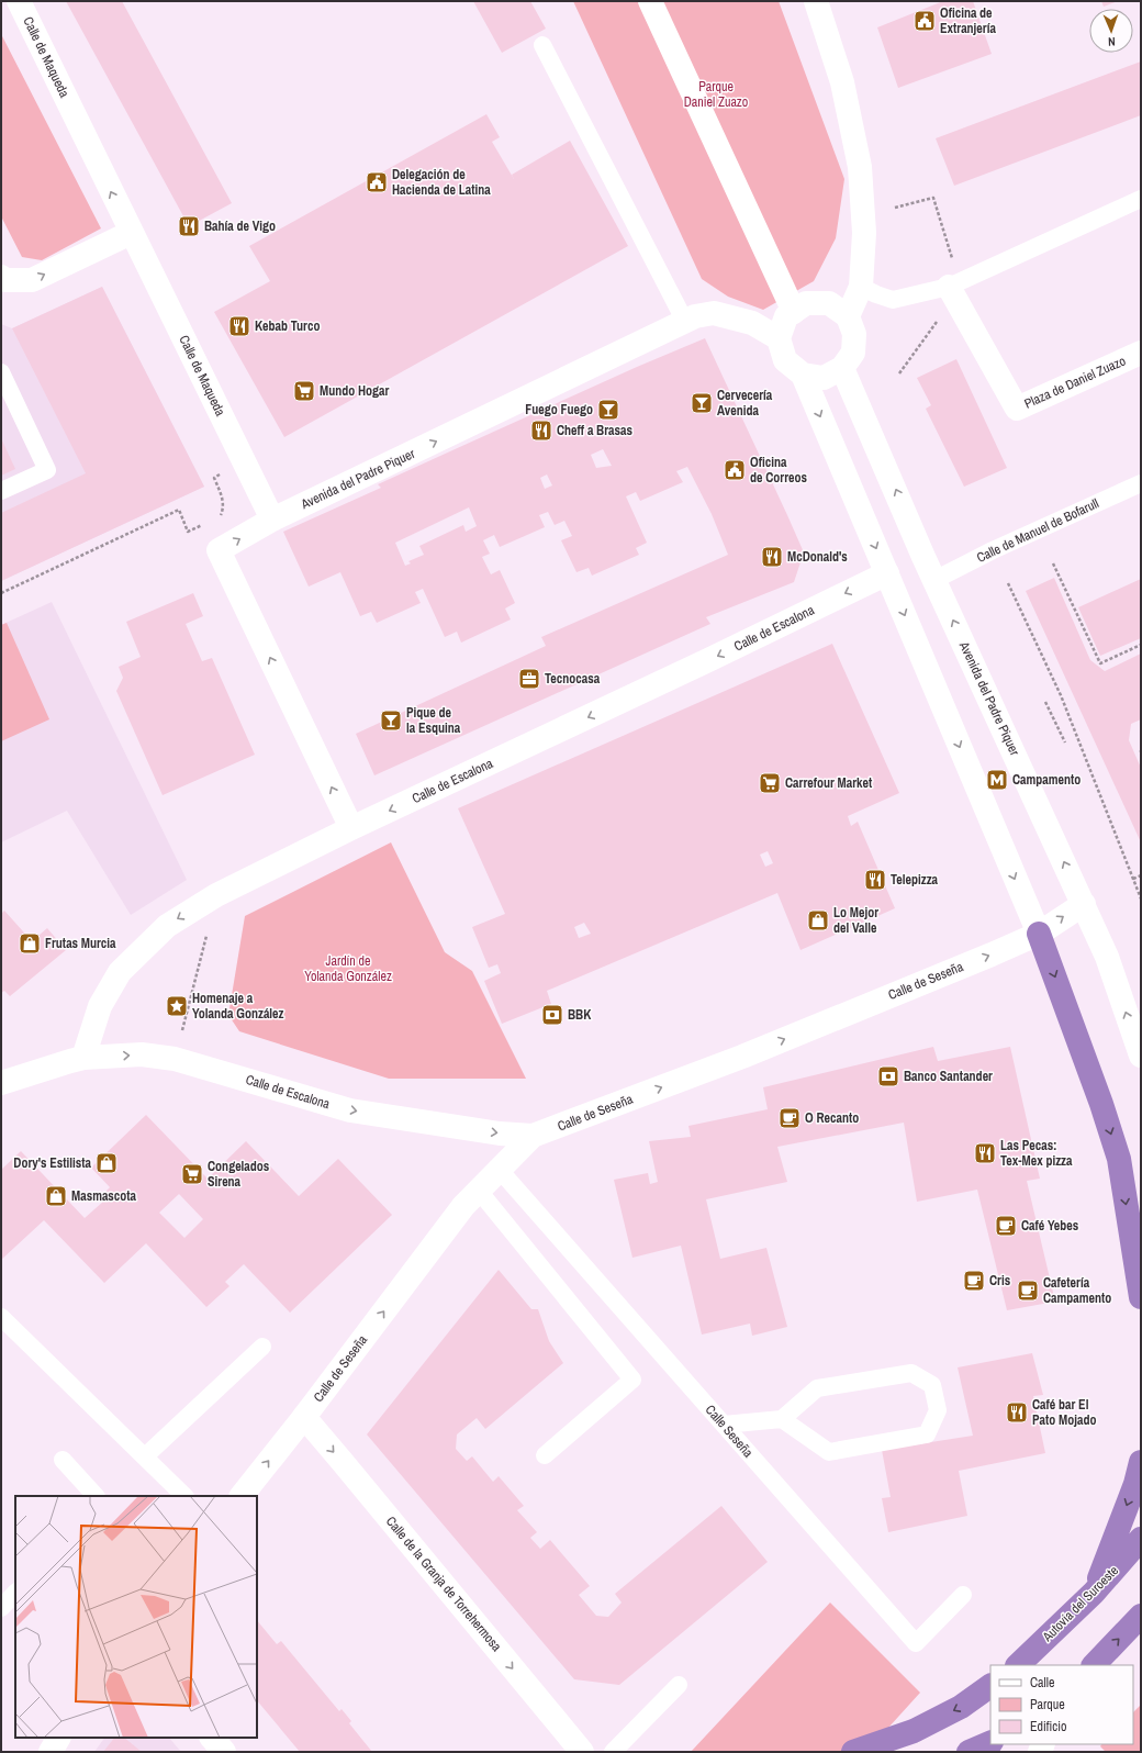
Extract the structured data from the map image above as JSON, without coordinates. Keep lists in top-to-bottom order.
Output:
{
  "streets": {
    "highway": ["Autovía del Suroeste"],
    "street": [
      "Calle de Maqueda",
      "Plaza de Daniel Zuazo",
      "Avenida del Padre Piquer",
      "Calle de Escalona",
      "Calle de Seseña",
      "Calle de la Granja de Torrehermosa"
    ],
    "lane": ["Calle de Manuel de Bofarull", "Calle Seseña"]
  },
  "crossings": [
    ["Calle de Maqueda", "Avenida del Padre Piquer"],
    ["Avenida del Padre Piquer", "Calle de Manuel de Bofarull"],
    ["Avenida del Padre Piquer", "Calle de Escalona"],
    ["Avenida del Padre Piquer", "Calle de Seseña"],
    ["Calle de Escalona", "Calle de Seseña"],
    ["Calle de Seseña", "Calle Seseña"],
    ["Calle de Seseña", "Calle de la Granja de Torrehermosa"]
  ],
  "one_way": ["Calle de Maqueda", "Calle de Seseña", "Calle de la Granja de Torrehermosa"],
  "parks": ["Parque Daniel Zuazo", "Jardín de Yolanda González"],
  "places": {
    "public building": ["Oficina de Extranjería", "Delegación de Hacienda de Latina", "Oficina de Correos"],
    "restaurant": [
      "Bahía de Vigo",
      "Kebab Turco",
      "Cheff a Brasas",
      "McDonald's",
      "Telepizza",
      "Las Pecas: Tex-Mex pizza",
      "Café bar El Pato Mojado"
    ],
    "supermarket": ["Mundo Hogar", "Carrefour Market", "Congelados Sirena"],
    "bar": ["Cervecería Avenida", "Fuego Fuego", "Pique de la Esquina"],
    "office": ["Tecnocasa"],
    "metro station": ["Campamento"],
    "shop": [
      "Lo Mejor del Valle",
      "Frutas Murcia",
      "Dory's Estilista",
      "Masmascota"
    ],
    "place": ["Homenaje a Yolanda González"],
    "bank": ["BBK", "Banco Santander"],
    "cafe": [
      "O Recanto",
      "Café Yebes",
      "Cris",
      "Cafetería Campamento"
    ]
  },
  "legend": ["Calle", "Parque", "Edificio"],
  "north": "bottom"
}
